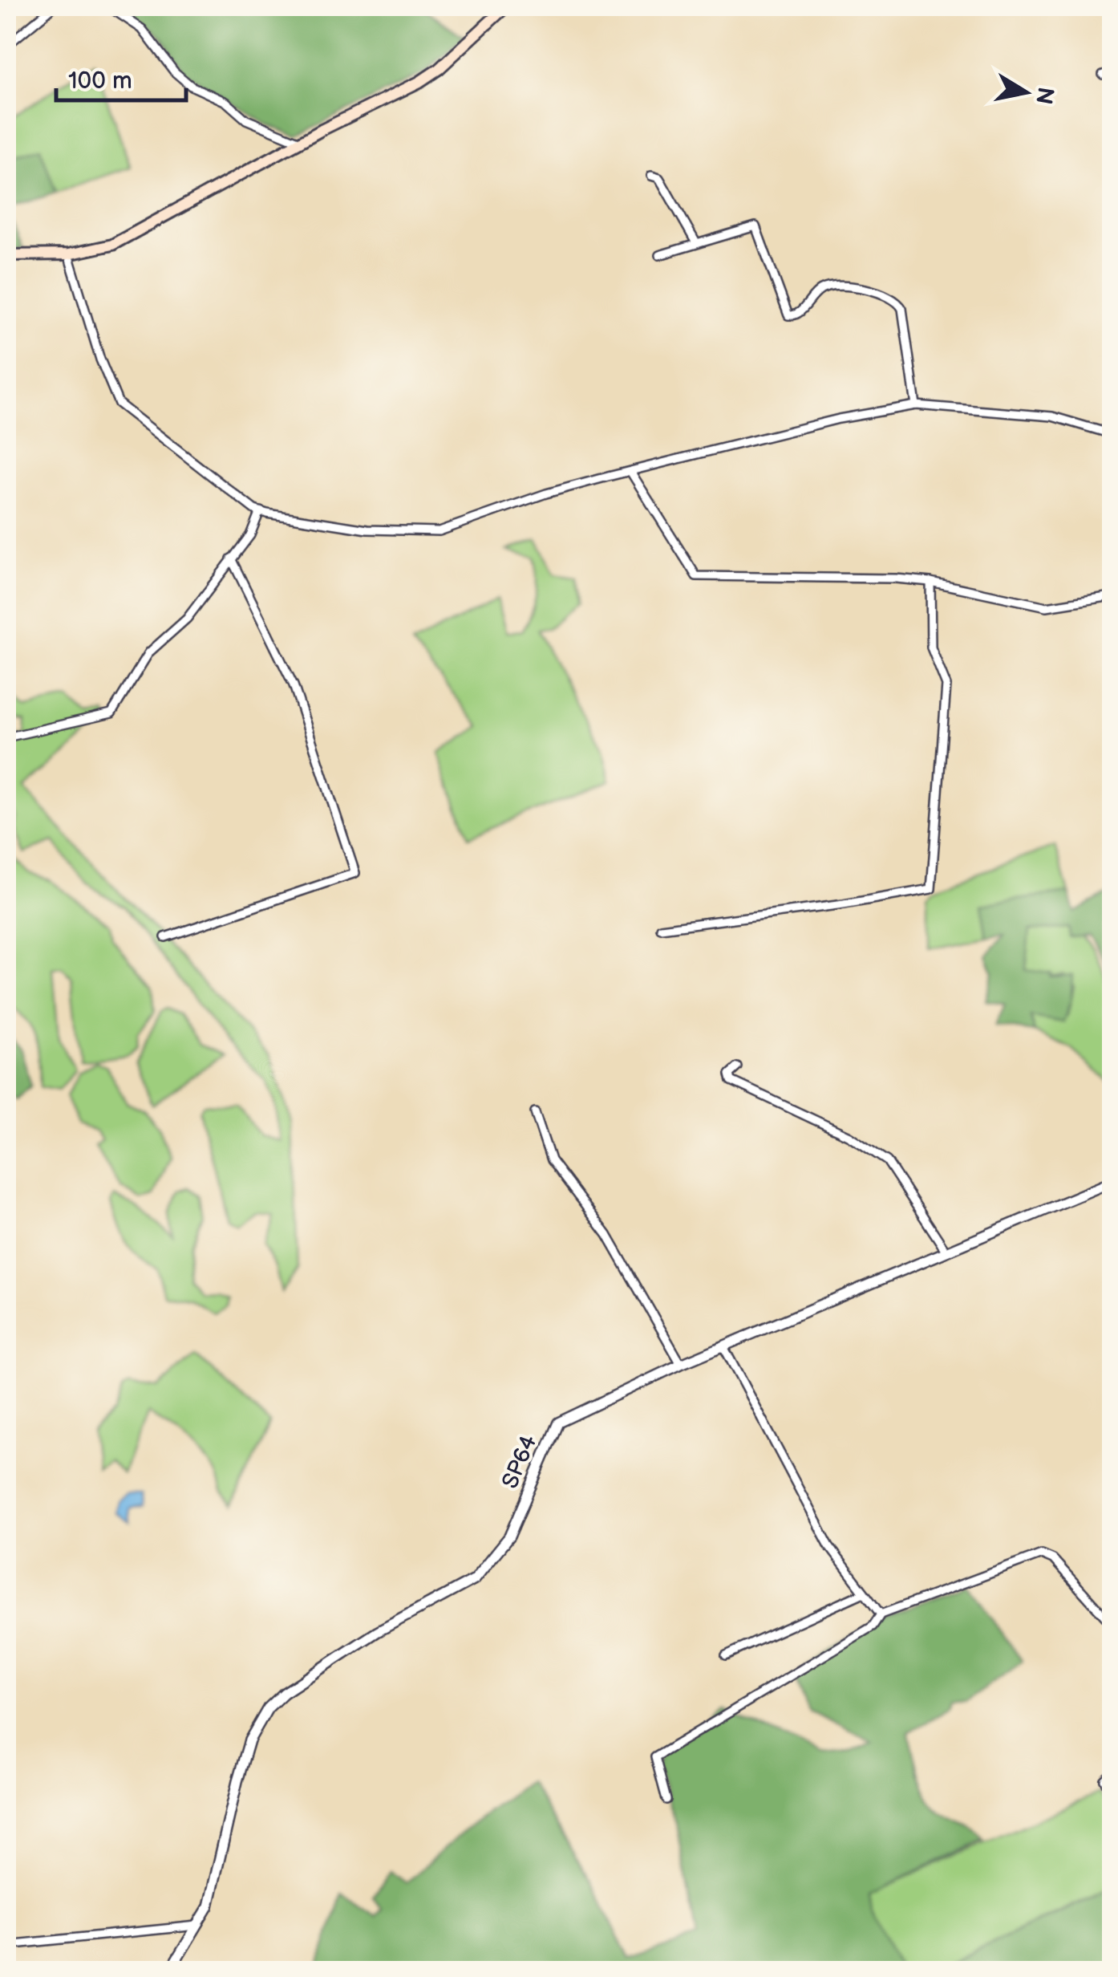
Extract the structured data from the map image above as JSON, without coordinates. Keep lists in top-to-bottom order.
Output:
{
  "streets": {
    "street": ["SP64"]
  },
  "scale_bar": "100 m",
  "north": "right"
}
